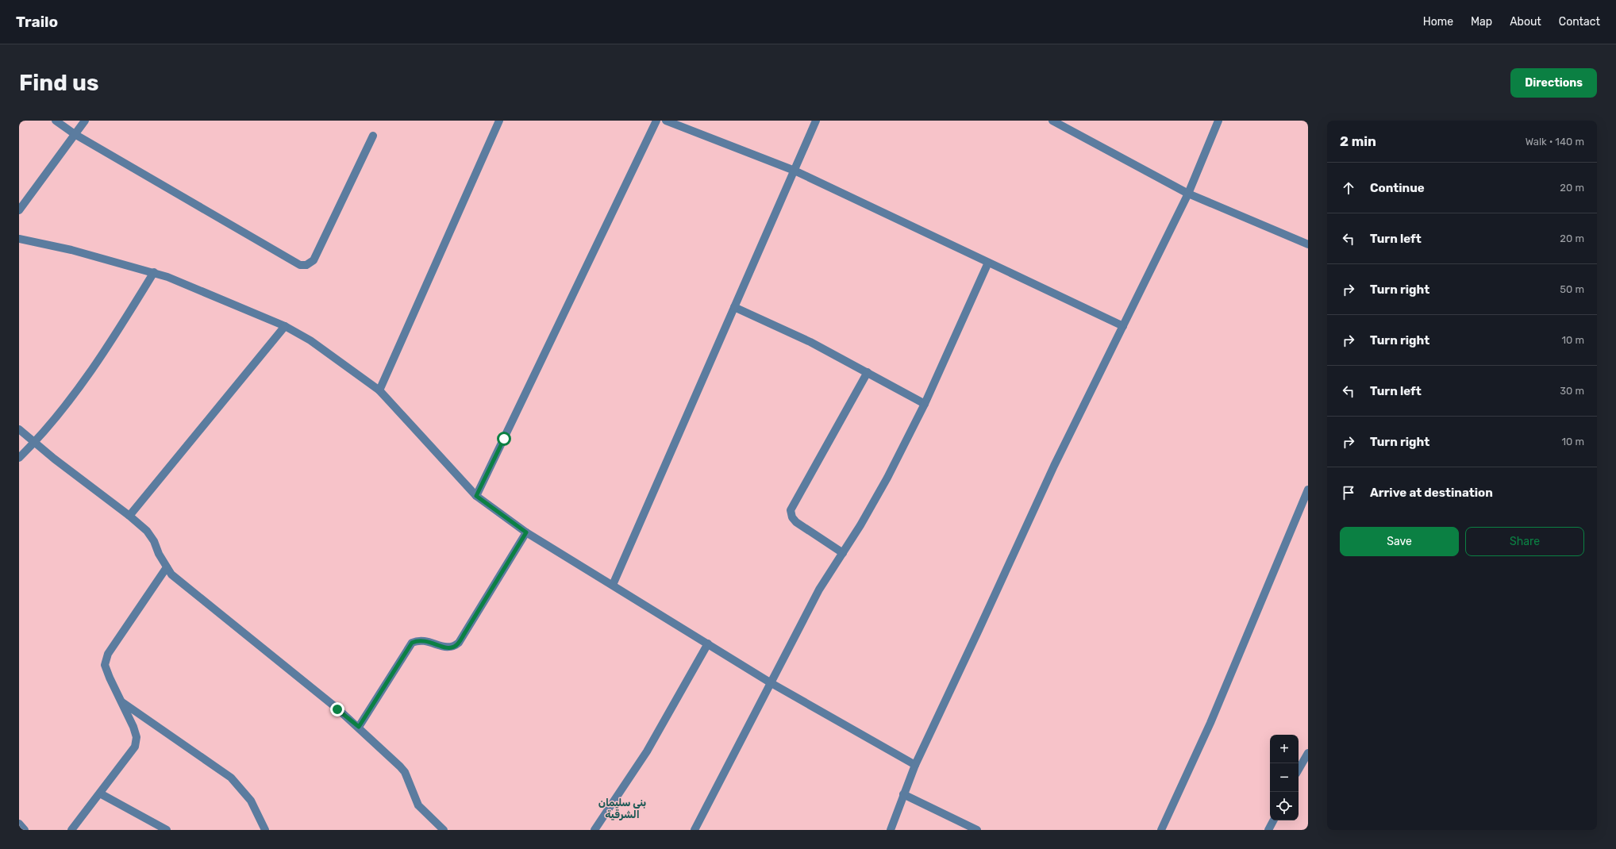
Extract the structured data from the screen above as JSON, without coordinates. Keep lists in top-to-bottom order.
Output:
{
  "districts": ["بني سليمان الشرقية"],
  "page": {
    "header": "Trailo",
    "nav": [
      "Home",
      "Map",
      "About",
      "Contact"
    ],
    "buttons": [
      "Directions",
      ["Save", "Share"]
    ],
    "title": "Find us",
    "heading": ["2 min", "Walk · 140 m"],
    "list": [
      ["Continue", "20 m"],
      ["Turn left", "20 m"],
      ["Turn right", "50 m"],
      ["Turn right", "10 m"],
      ["Turn left", "30 m"],
      ["Turn right", "10 m"],
      "Arrive at destination"
    ],
    "map_buttons": ["+", "−"]
  }
}
